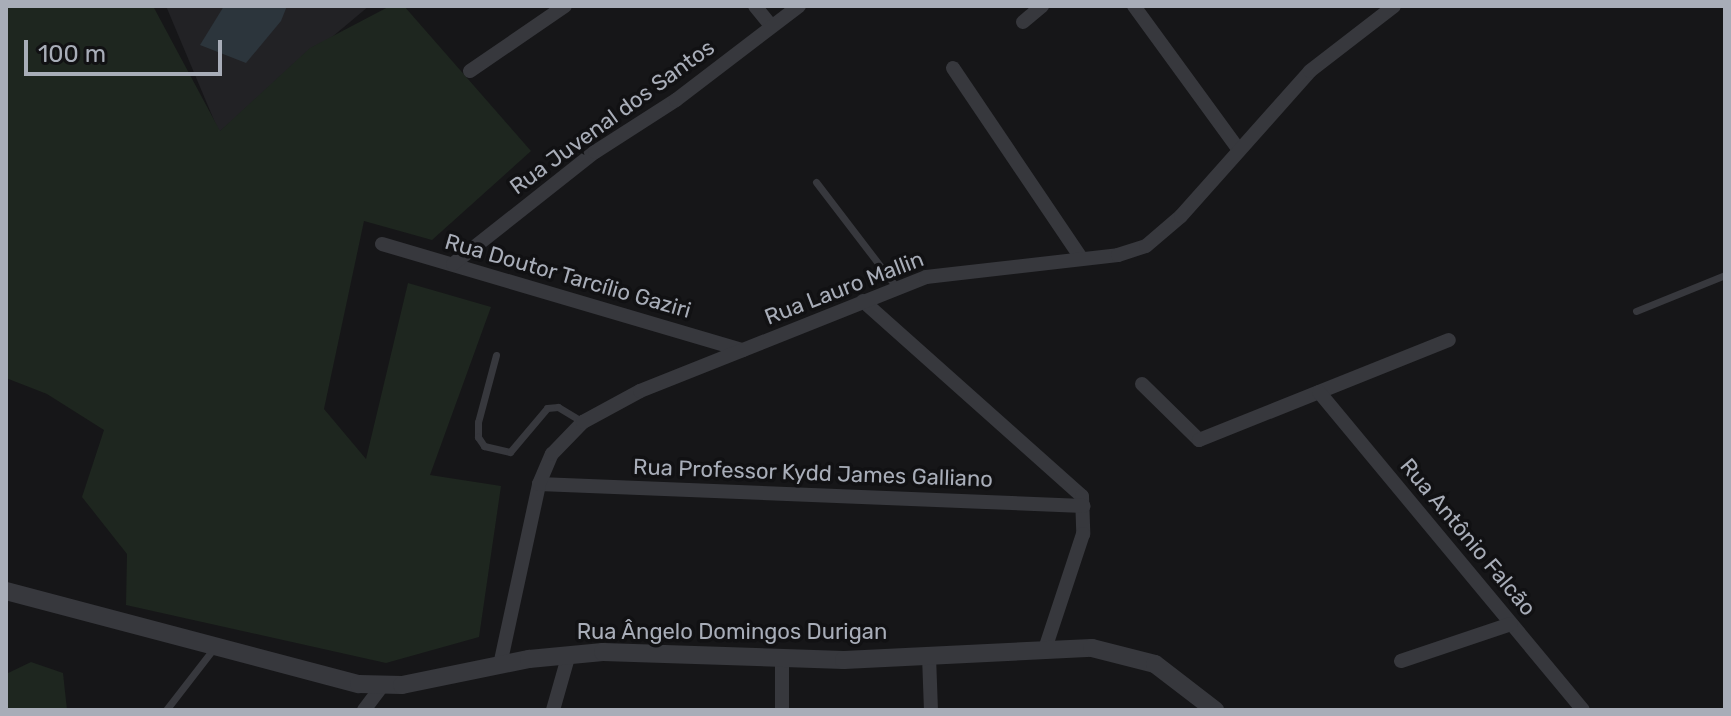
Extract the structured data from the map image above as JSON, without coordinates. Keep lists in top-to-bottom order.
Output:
{
  "streets": {
    "street": [
      "Rua Juvenal dos Santos",
      "Rua Doutor Tarcílio Gaziri",
      "Rua Lauro Mallin",
      "Rua Professor Kydd James Galliano",
      "Rua Antônio Falcão",
      "Rua Ângelo Domingos Durigan"
    ]
  },
  "crossings": [
    ["Rua Juvenal dos Santos", "Rua Doutor Tarcílio Gaziri"],
    ["Rua Doutor Tarcílio Gaziri", "Rua Lauro Mallin"],
    ["Rua Lauro Mallin", "Rua Professor Kydd James Galliano"],
    ["Rua Lauro Mallin", "Rua Ângelo Domingos Durigan"]
  ],
  "scale_bar": "100 m"
}
